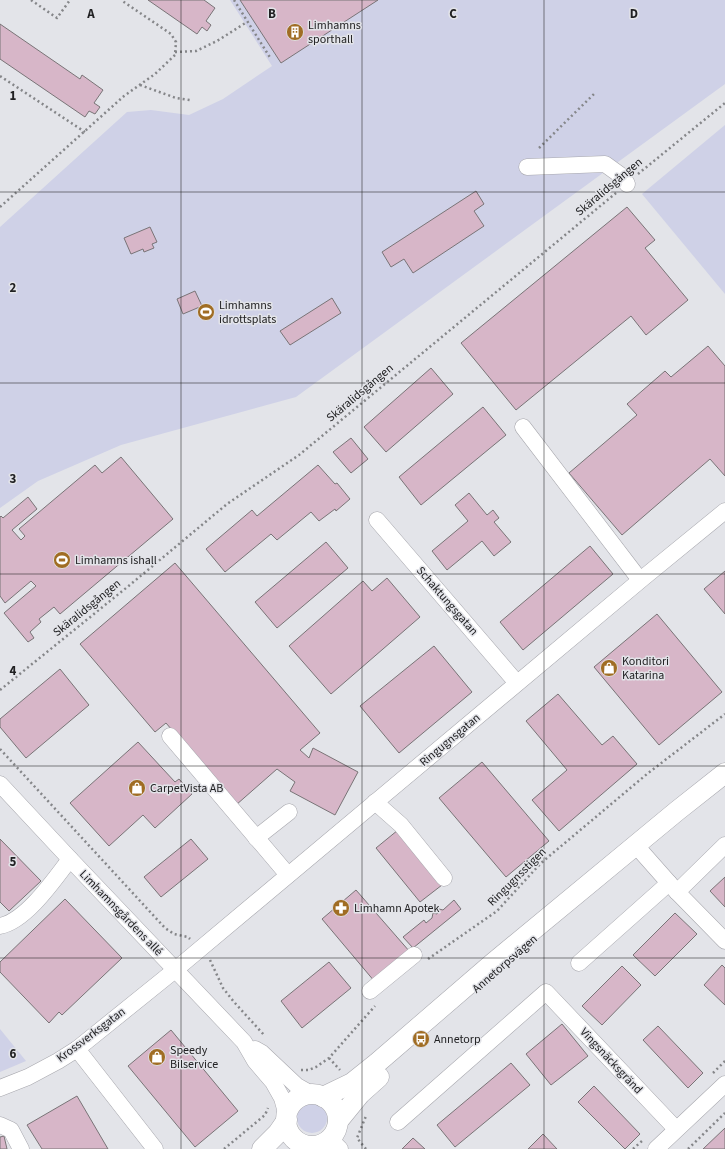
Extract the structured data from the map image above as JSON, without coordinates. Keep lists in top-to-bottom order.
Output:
{
  "streets": {
    "main road": ["Annetorpsvägen"],
    "street": [
      "Schaktungsgatan",
      "Ringugnsgatan",
      "Limhamnsgårdens allé",
      "Krossverksgatan",
      "Vingsnäcksgränd"
    ],
    "path": ["Skäralidsgången", "Ringugnsstigen"]
  },
  "crossings": [
    ["Schaktungsgatan", "Ringugnsgatan"],
    ["Ringugnsgatan", "Limhamnsgårdens allé"],
    ["Ringugnsgatan", "Krossverksgatan"],
    ["Limhamnsgårdens allé", "Annetorpsvägen"],
    ["Limhamnsgårdens allé", "Krossverksgatan"]
  ],
  "places": {
    "building": ["Limhamns sporthall"],
    "sports": ["Limhamns idrottsplats", "Limhamns ishall"],
    "shop": ["Konditori Katarina", "CarpetVista AB", "Speedy Bilservice"],
    "pharmacy": ["Limhamn Apotek"],
    "bus stop": ["Annetorp"]
  },
  "grid": {
    "columns": [
      "A",
      "B",
      "C",
      "D"
    ],
    "rows": [
      "1",
      "2",
      "3",
      "4",
      "5",
      "6"
    ]
  }
}
